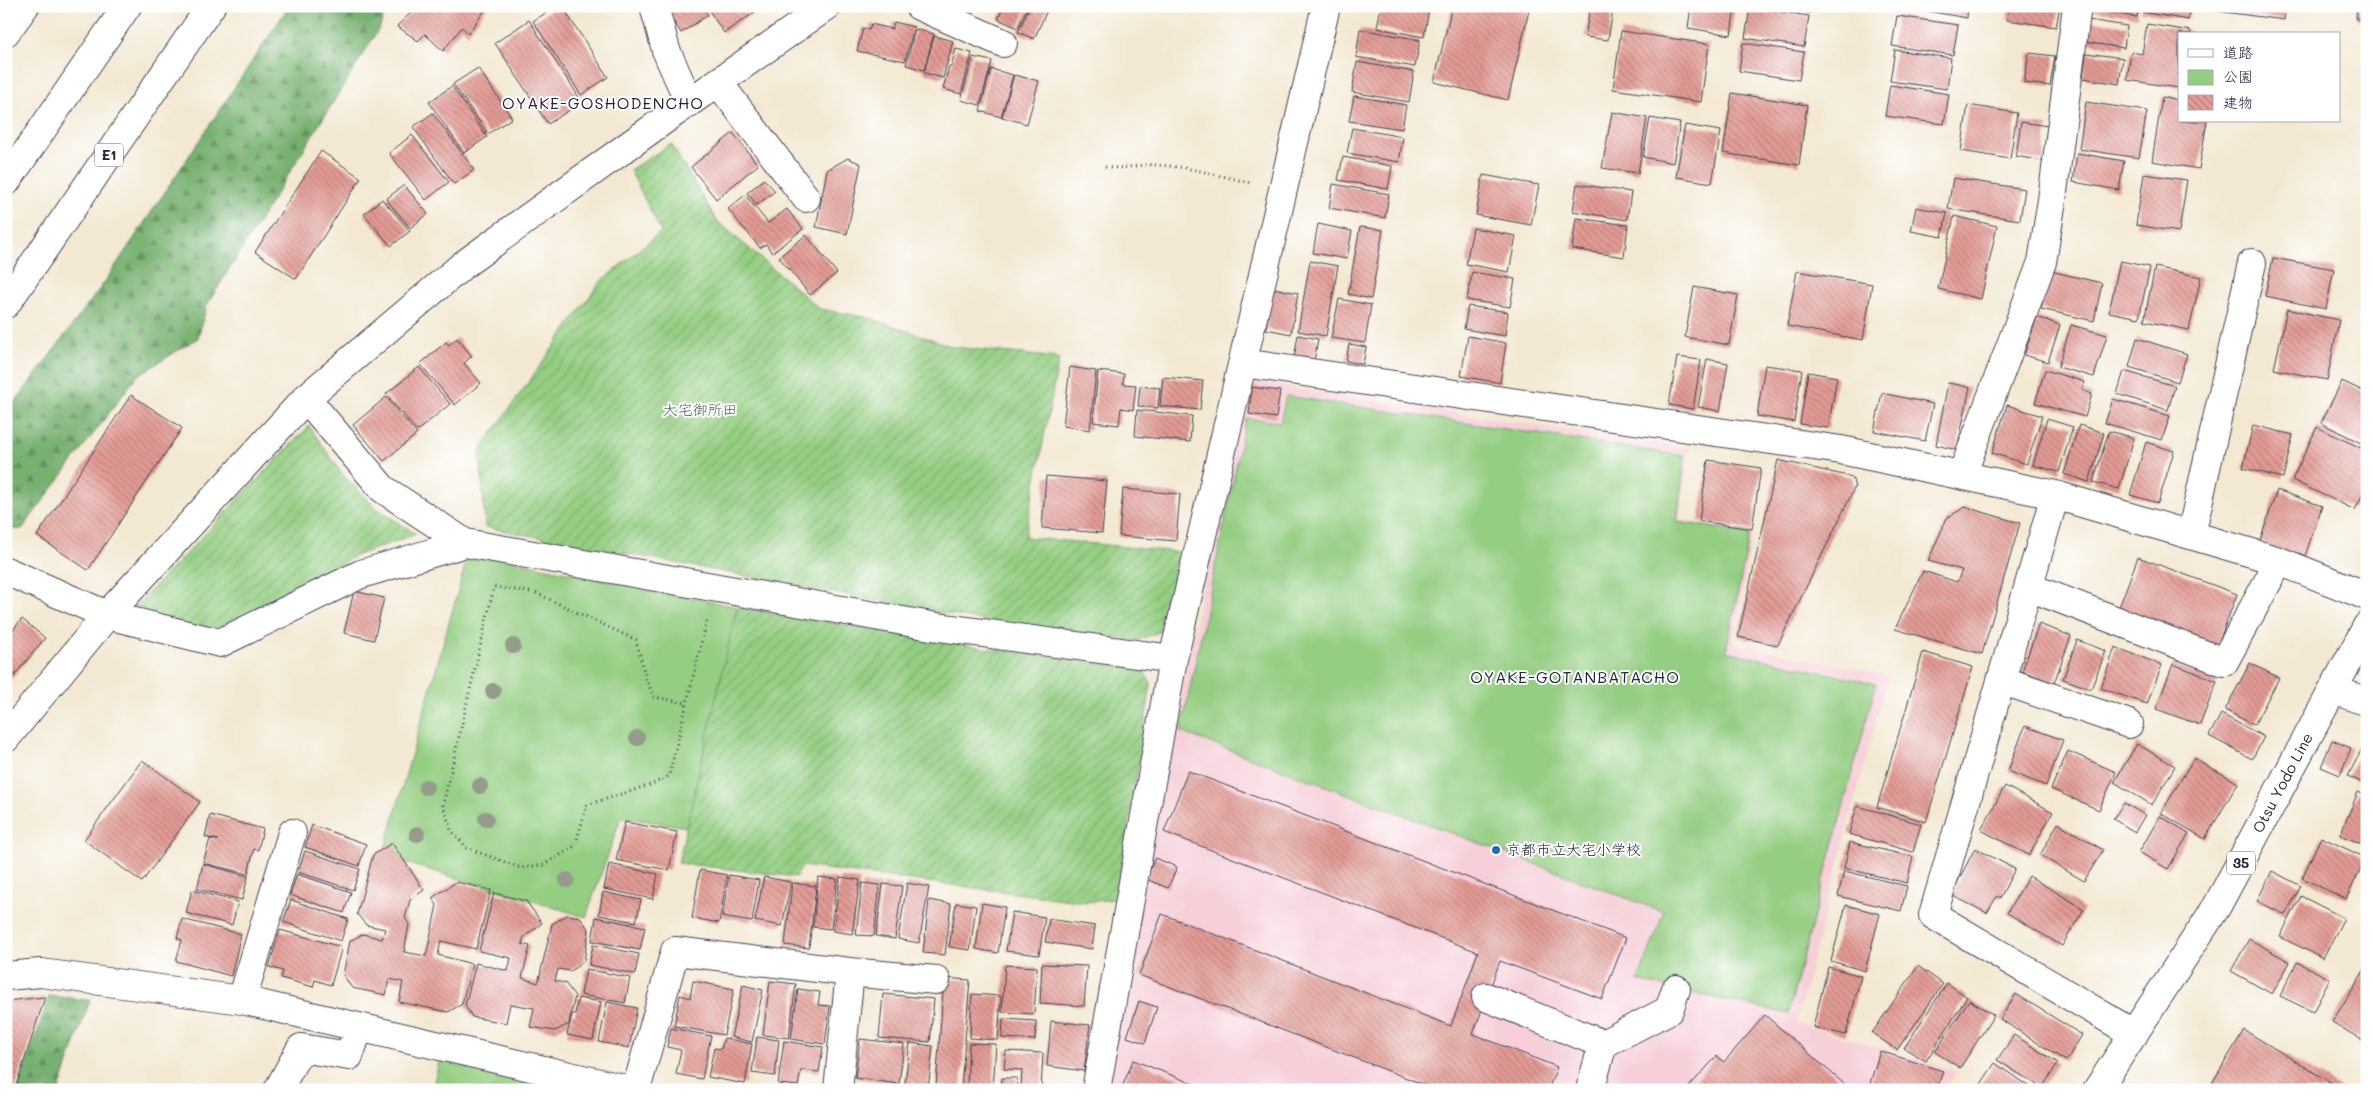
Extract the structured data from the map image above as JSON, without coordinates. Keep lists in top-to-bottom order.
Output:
{
  "streets": {
    "main road": ["E1", "Otsu Yodo Line", "35"]
  },
  "districts": ["OYAKE-GOSHODENCHO", "OYAKE-GOTANBATACHO"],
  "parks": ["大宅御所田"],
  "places": ["京都市立大宅小学校"],
  "legend": ["道路", "公園", "建物"]
}
